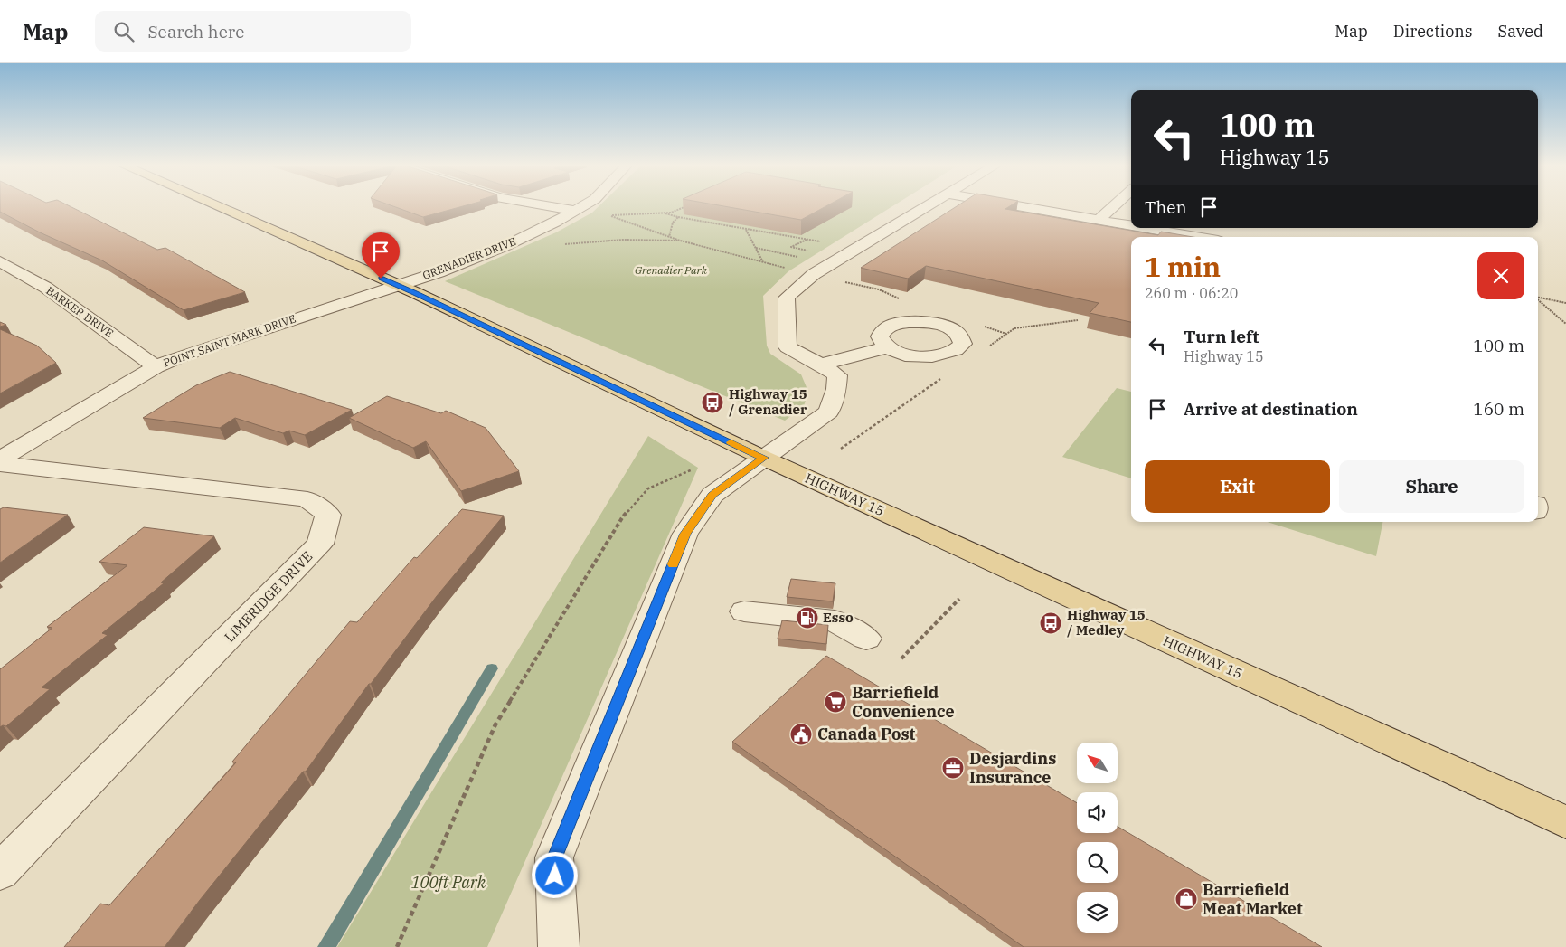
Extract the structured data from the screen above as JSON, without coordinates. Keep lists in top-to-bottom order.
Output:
{
  "streets": {
    "main road": ["HIGHWAY 15"],
    "street": [
      "GRENADIER DRIVE",
      "BARKER DRIVE",
      "POINT SAINT MARK DRIVE",
      "LIMERIDGE DRIVE"
    ]
  },
  "crossings": [
    ["GRENADIER DRIVE", "POINT SAINT MARK DRIVE"],
    ["GRENADIER DRIVE", "HIGHWAY 15"],
    ["BARKER DRIVE", "POINT SAINT MARK DRIVE"],
    ["POINT SAINT MARK DRIVE", "HIGHWAY 15"]
  ],
  "parks": ["Grenadier Park", "100ft Park"],
  "places": {
    "bus stop": ["Highway 15 / Grenadier", "Highway 15 / Medley"],
    "fuel station": ["Esso"],
    "supermarket": ["Barriefield Convenience"],
    "public building": ["Canada Post"],
    "office": ["Desjardins Insurance"],
    "shop": ["Barriefield Meat Market"]
  },
  "north": "top left",
  "page": {
    "header": "Map",
    "search": "Search here",
    "nav": ["Map", "Directions", "Saved"],
    "turn": ["100 m", "Highway 15"],
    "then": "Then",
    "heading": ["1 min", "260 m · 06:20"],
    "list": [
      {
        "name": "Turn left",
        "note": "Highway 15",
        "value": "100 m"
      },
      {
        "name": "Arrive at destination",
        "value": "160 m"
      }
    ],
    "buttons": ["Exit", "Share"]
  }
}
